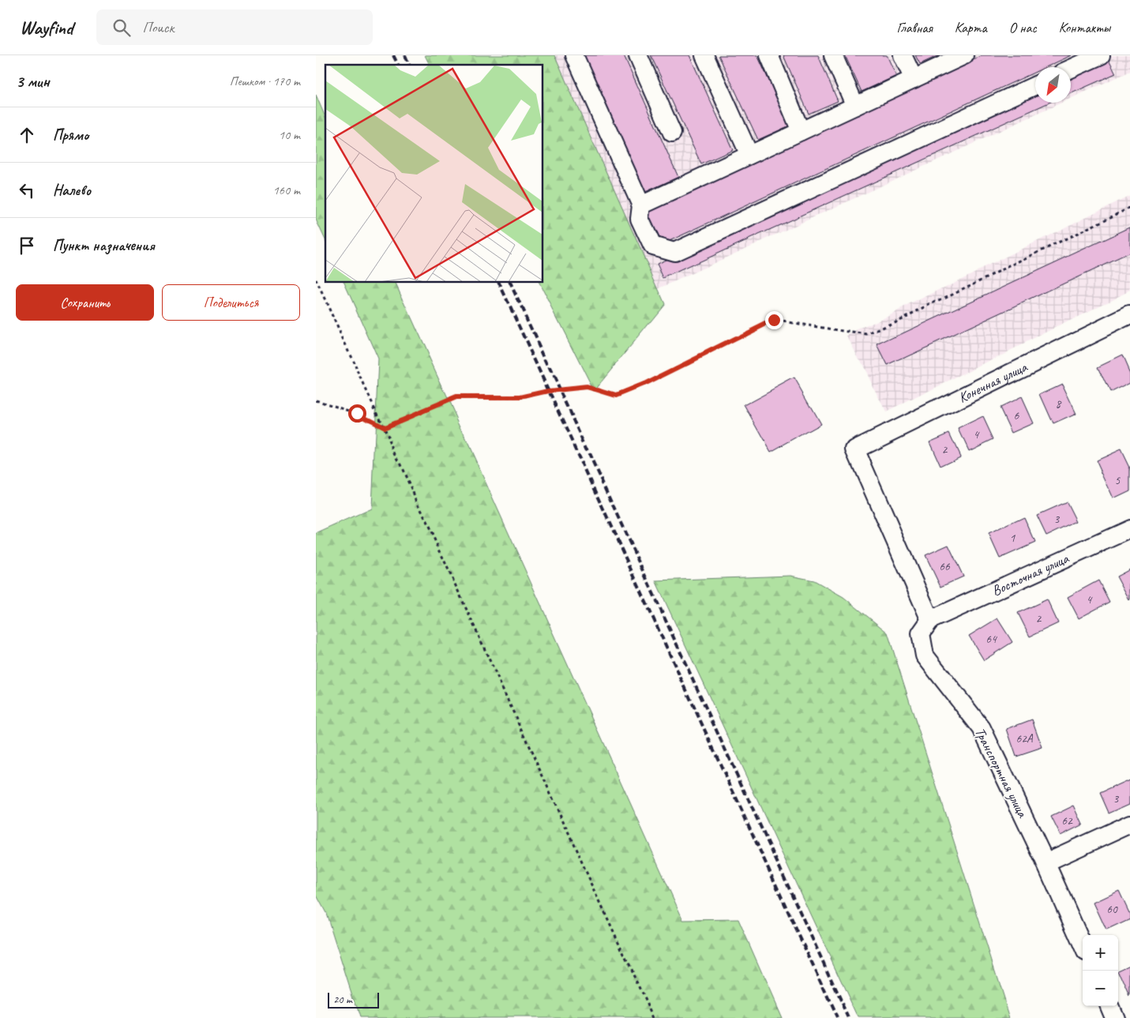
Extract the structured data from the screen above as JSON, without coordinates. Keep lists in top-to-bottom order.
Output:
{
  "streets": {
    "street": ["Конечная улица", "Восточная улица", "Транспортная улица"]
  },
  "crossings": [
    ["Конечная улица", "Восточная улица"],
    ["Конечная улица", "Транспортная улица"],
    ["Восточная улица", "Транспортная улица"]
  ],
  "house_numbers": [
    "8",
    "6",
    "4",
    "2",
    "5",
    "3",
    "1",
    "66",
    "4",
    "2",
    "64",
    "62А",
    "3",
    "62",
    "60"
  ],
  "scale_bar": "20 m",
  "north": "bottom left",
  "page": {
    "header": "Wayfind",
    "search": "Поиск",
    "nav": [
      "Главная",
      "Карта",
      "О нас",
      "Контакты"
    ],
    "heading": ["3 мин", "Пешком · 170 m"],
    "list": [
      ["Прямо", "10 m"],
      ["Налево", "160 m"],
      "Пункт назначения"
    ],
    "buttons": ["Сохранить", "Поделиться"],
    "map_buttons": ["+", "−"],
    "scale": "20 m"
  }
}
